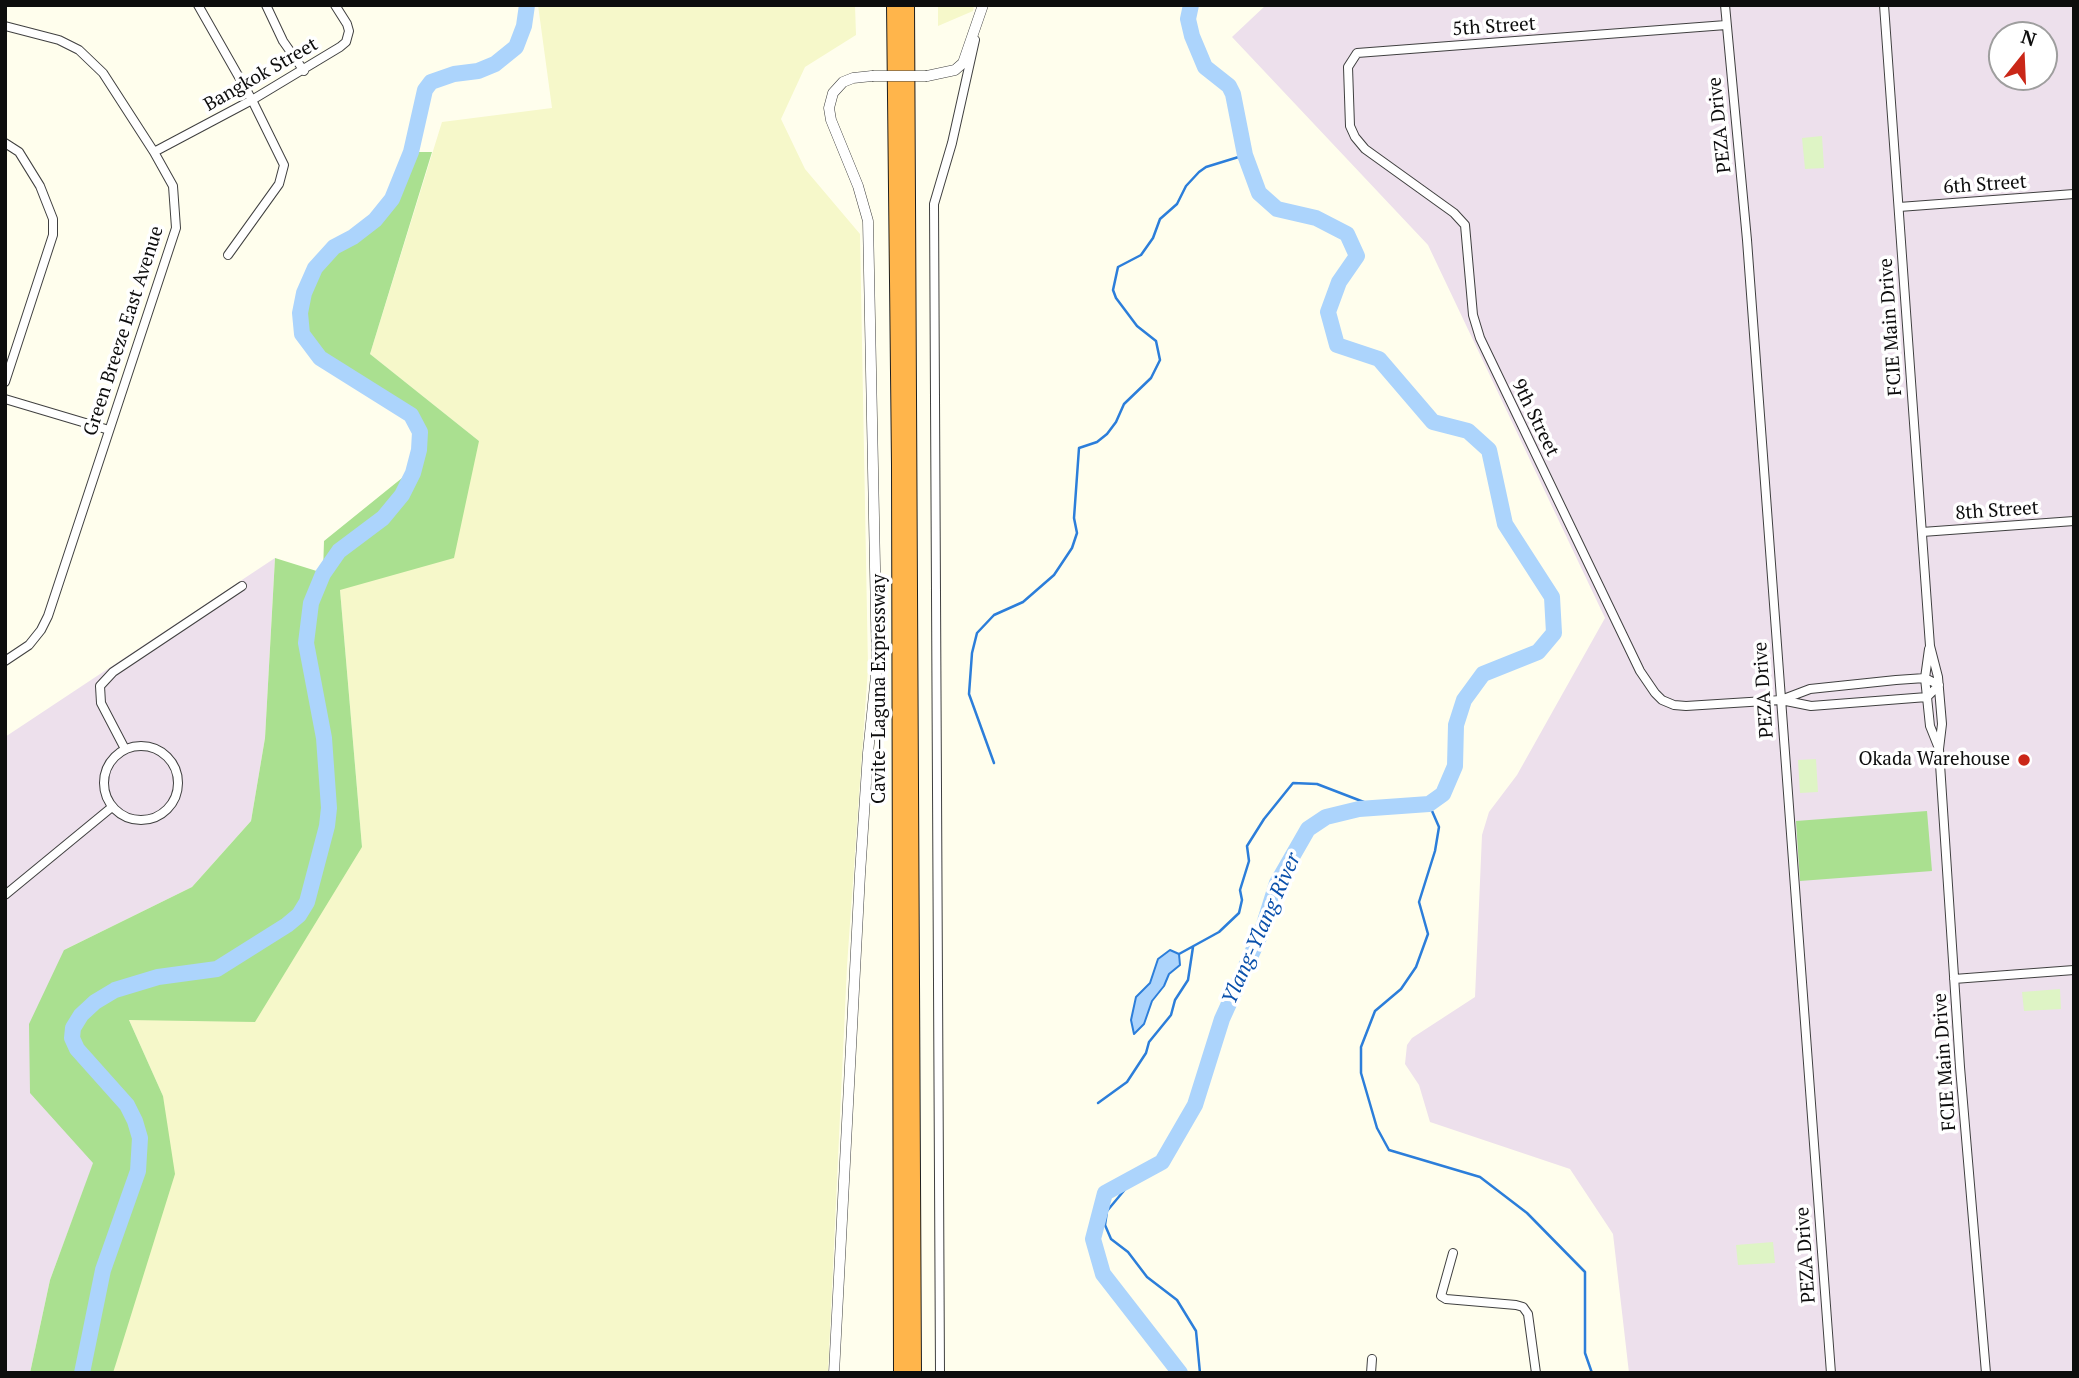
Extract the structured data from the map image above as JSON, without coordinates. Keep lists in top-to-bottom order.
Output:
{
  "streets": {
    "highway": ["Cavite–Laguna Expressway"],
    "street": [
      "5th Street",
      "Bangkok Street",
      "PEZA Drive",
      "6th Street",
      "FCIE Main Drive",
      "Green Breeze East Avenue",
      "9th Street",
      "8th Street"
    ]
  },
  "crossings": [
    ["5th Street", "PEZA Drive"],
    ["5th Street", "9th Street"],
    ["Bangkok Street", "Green Breeze East Avenue"],
    ["PEZA Drive", "9th Street"],
    ["6th Street", "FCIE Main Drive"],
    ["FCIE Main Drive", "9th Street"],
    ["FCIE Main Drive", "8th Street"]
  ],
  "water": ["Ylang-Ylang River"],
  "places": ["Okada Warehouse"],
  "north": "top"
}
